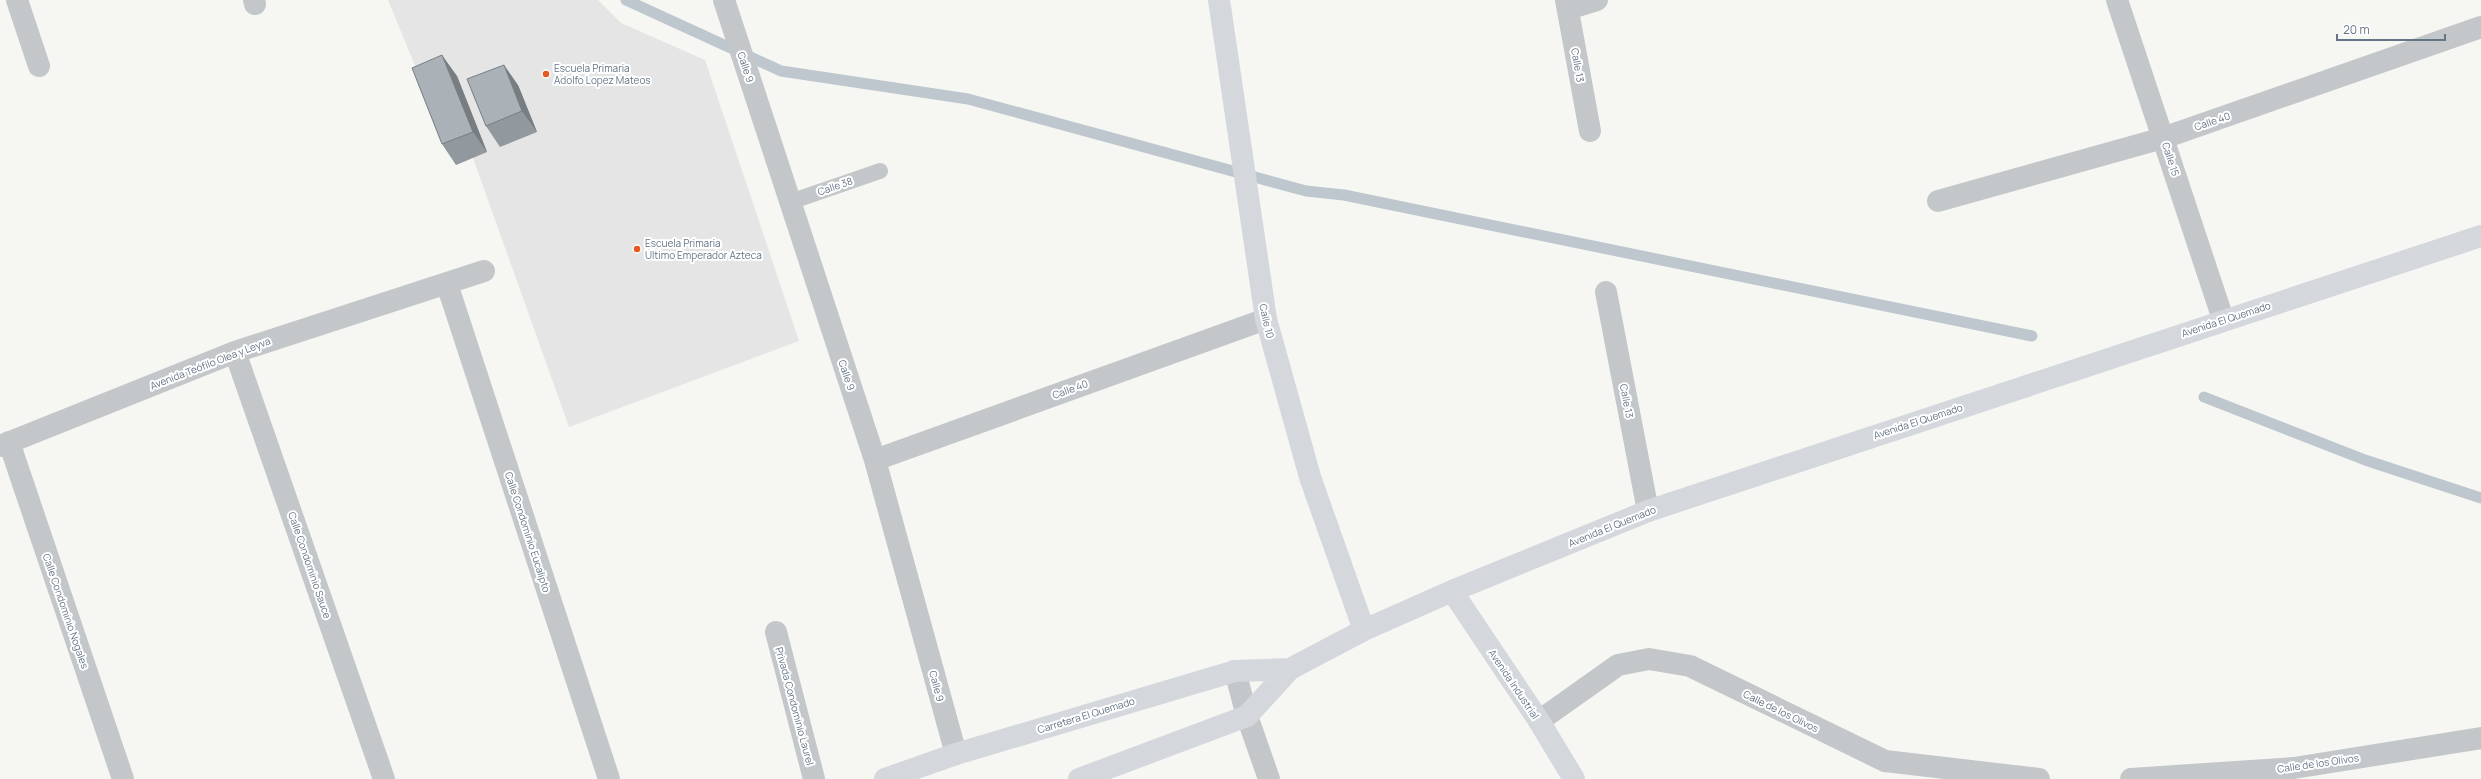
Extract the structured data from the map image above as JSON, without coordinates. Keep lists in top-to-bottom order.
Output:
{
  "streets": {
    "main road": [
      "Avenida El Quemado",
      "Calle 10",
      "Avenida Industrial",
      "Carretera El Quemado"
    ],
    "street": [
      "Calle 13",
      "Calle 9",
      "Calle 40",
      "Calle 15",
      "Avenida Teófilo Olea y Leyva",
      "Calle Condominio Eucalipto",
      "Calle Condominio Sauce",
      "Calle Condominio Nogales",
      "Privada Condominio Laurel",
      "Calle de los Olivos"
    ],
    "lane": ["Calle 38"]
  },
  "crossings": [
    ["Calle 13", "Avenida El Quemado"],
    ["Calle 9", "Calle 40"],
    ["Calle 9", "Calle 38"],
    ["Calle 9", "Carretera El Quemado"],
    ["Calle 40", "Calle 15"],
    ["Calle 40", "Calle 10"],
    ["Calle 15", "Avenida El Quemado"],
    ["Avenida El Quemado", "Calle 10"],
    ["Avenida El Quemado", "Avenida Industrial"],
    ["Avenida El Quemado", "Carretera El Quemado"],
    ["Calle 10", "Carretera El Quemado"],
    ["Avenida Teófilo Olea y Leyva", "Calle Condominio Eucalipto"],
    ["Avenida Teófilo Olea y Leyva", "Calle Condominio Sauce"],
    ["Avenida Teófilo Olea y Leyva", "Calle Condominio Nogales"],
    ["Avenida Industrial", "Calle de los Olivos"]
  ],
  "places": ["Escuela Primaria Adolfo Lopez Mateos", "Escuela Primaria Ultimo Emperador Azteca"],
  "scale_bar": "20 m"
}
